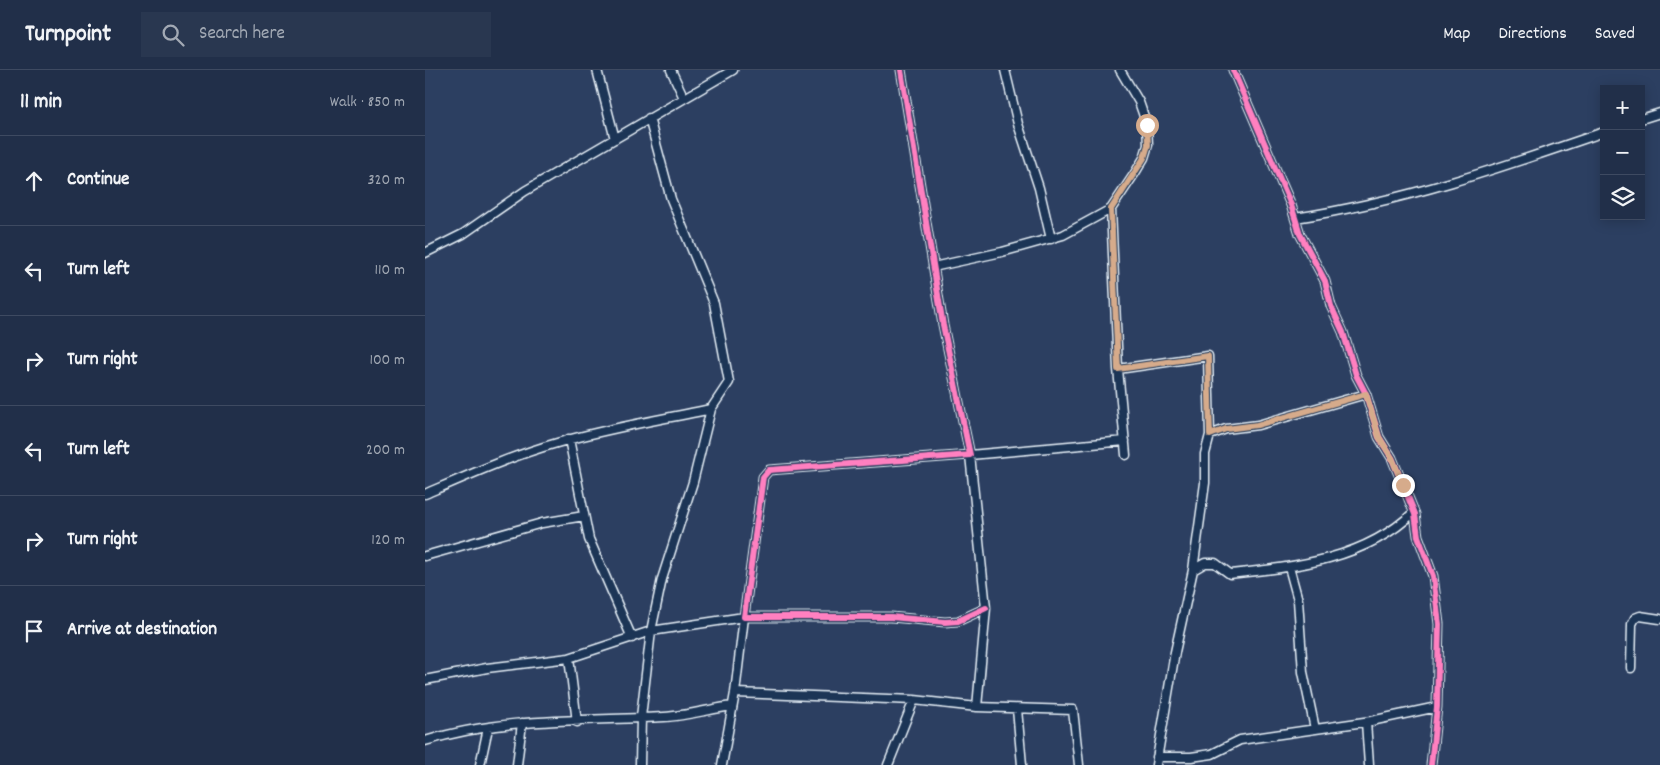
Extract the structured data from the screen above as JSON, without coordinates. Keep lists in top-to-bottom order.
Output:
{
  "page": {
    "header": "Turnpoint",
    "search": "Search here",
    "nav": ["Map", "Directions", "Saved"],
    "heading": ["11 min", "Walk · 850 m"],
    "map_buttons": ["+", "−"],
    "list": [
      ["Continue", "320 m"],
      ["Turn left", "110 m"],
      ["Turn right", "100 m"],
      ["Turn left", "200 m"],
      ["Turn right", "120 m"],
      "Arrive at destination"
    ]
  }
}
